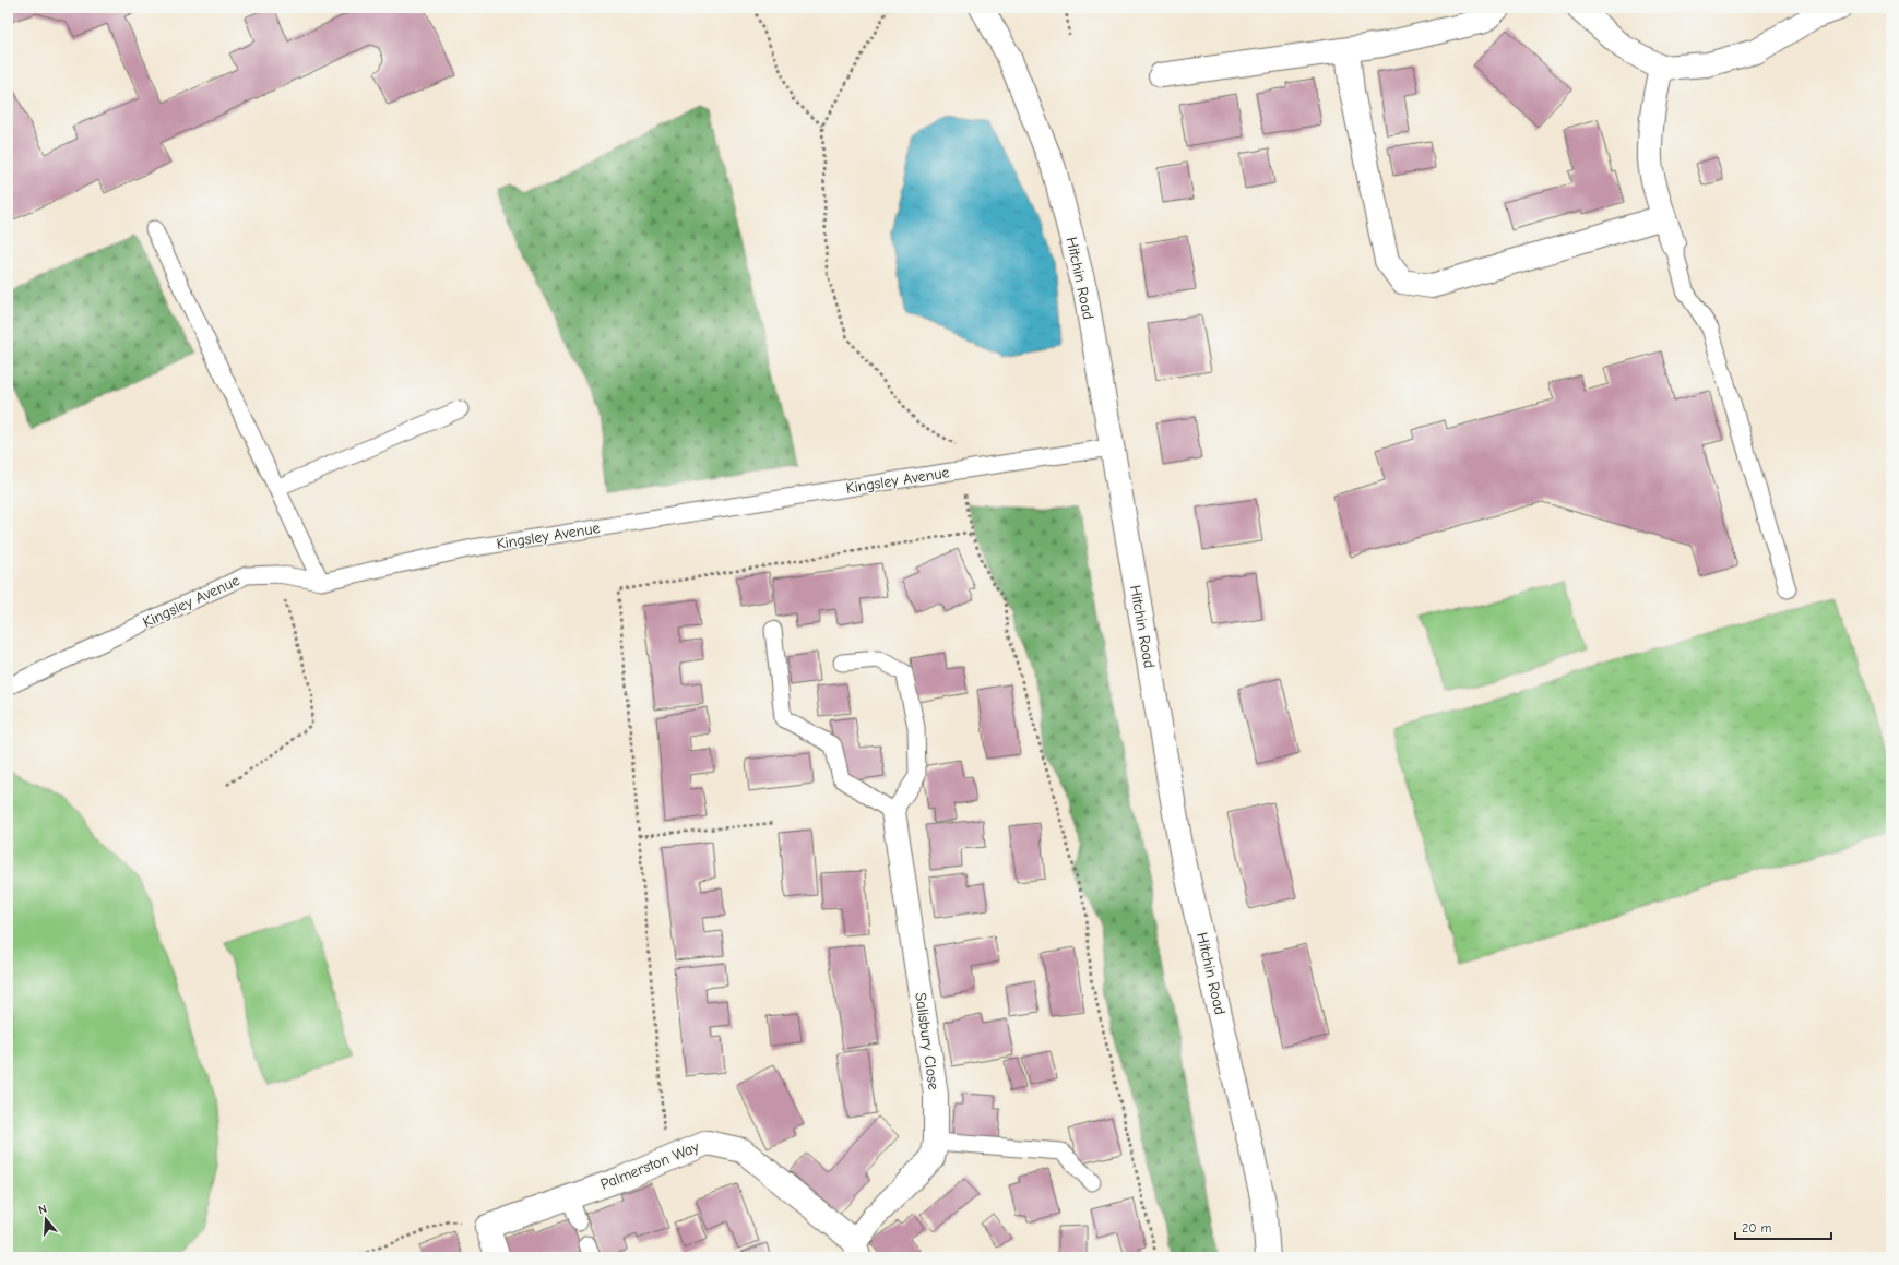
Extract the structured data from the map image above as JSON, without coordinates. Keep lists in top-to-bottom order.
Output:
{
  "streets": {
    "street": ["Hitchin Road", "Salisbury Close", "Palmerston Way"],
    "lane": ["Kingsley Avenue"]
  },
  "crossings": [
    ["Hitchin Road", "Kingsley Avenue"],
    ["Salisbury Close", "Palmerston Way"]
  ],
  "scale_bar": "20 m",
  "north": "top"
}
